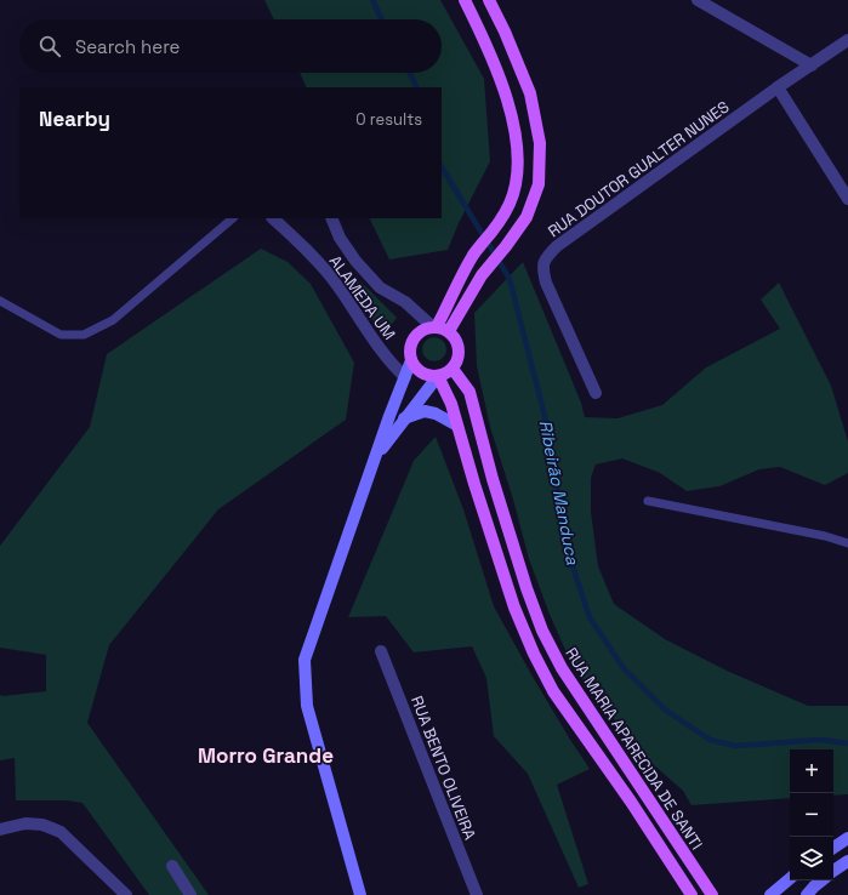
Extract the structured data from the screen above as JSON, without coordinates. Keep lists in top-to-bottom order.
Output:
{
  "streets": {
    "main road": ["RUA MARIA APARECIDA DE SANTI"],
    "street": ["RUA DOUTOR GUALTER NUNES", "ALAMEDA UM", "RUA BENTO OLIVEIRA"]
  },
  "crossings": [
    ["ALAMEDA UM", "RUA MARIA APARECIDA DE SANTI"]
  ],
  "districts": ["Morro Grande"],
  "water": ["Ribeirão Manduca"],
  "page": {
    "search": "Search here",
    "heading": ["Nearby", "0 results"],
    "map_buttons": ["+", "−"]
  }
}
